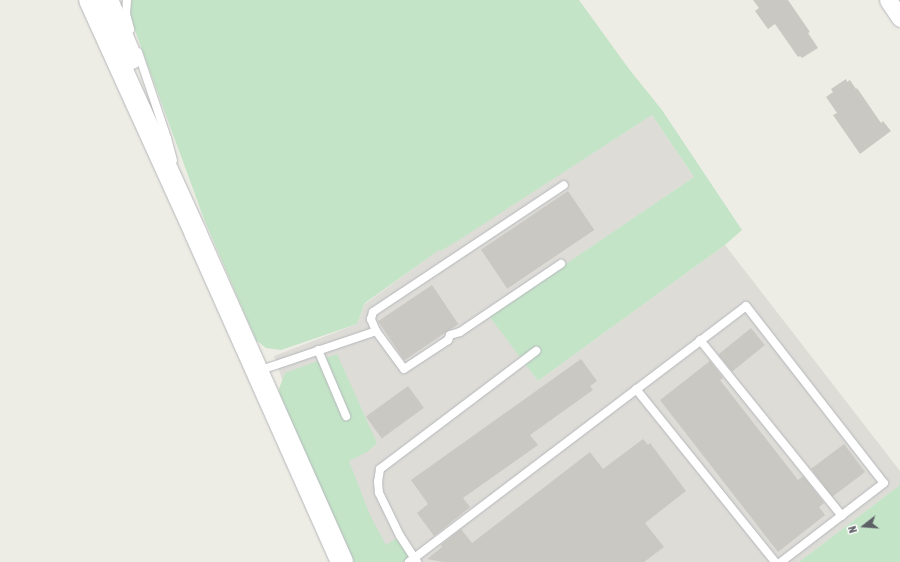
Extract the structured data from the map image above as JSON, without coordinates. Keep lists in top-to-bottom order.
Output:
{
  "north": "left"
}
